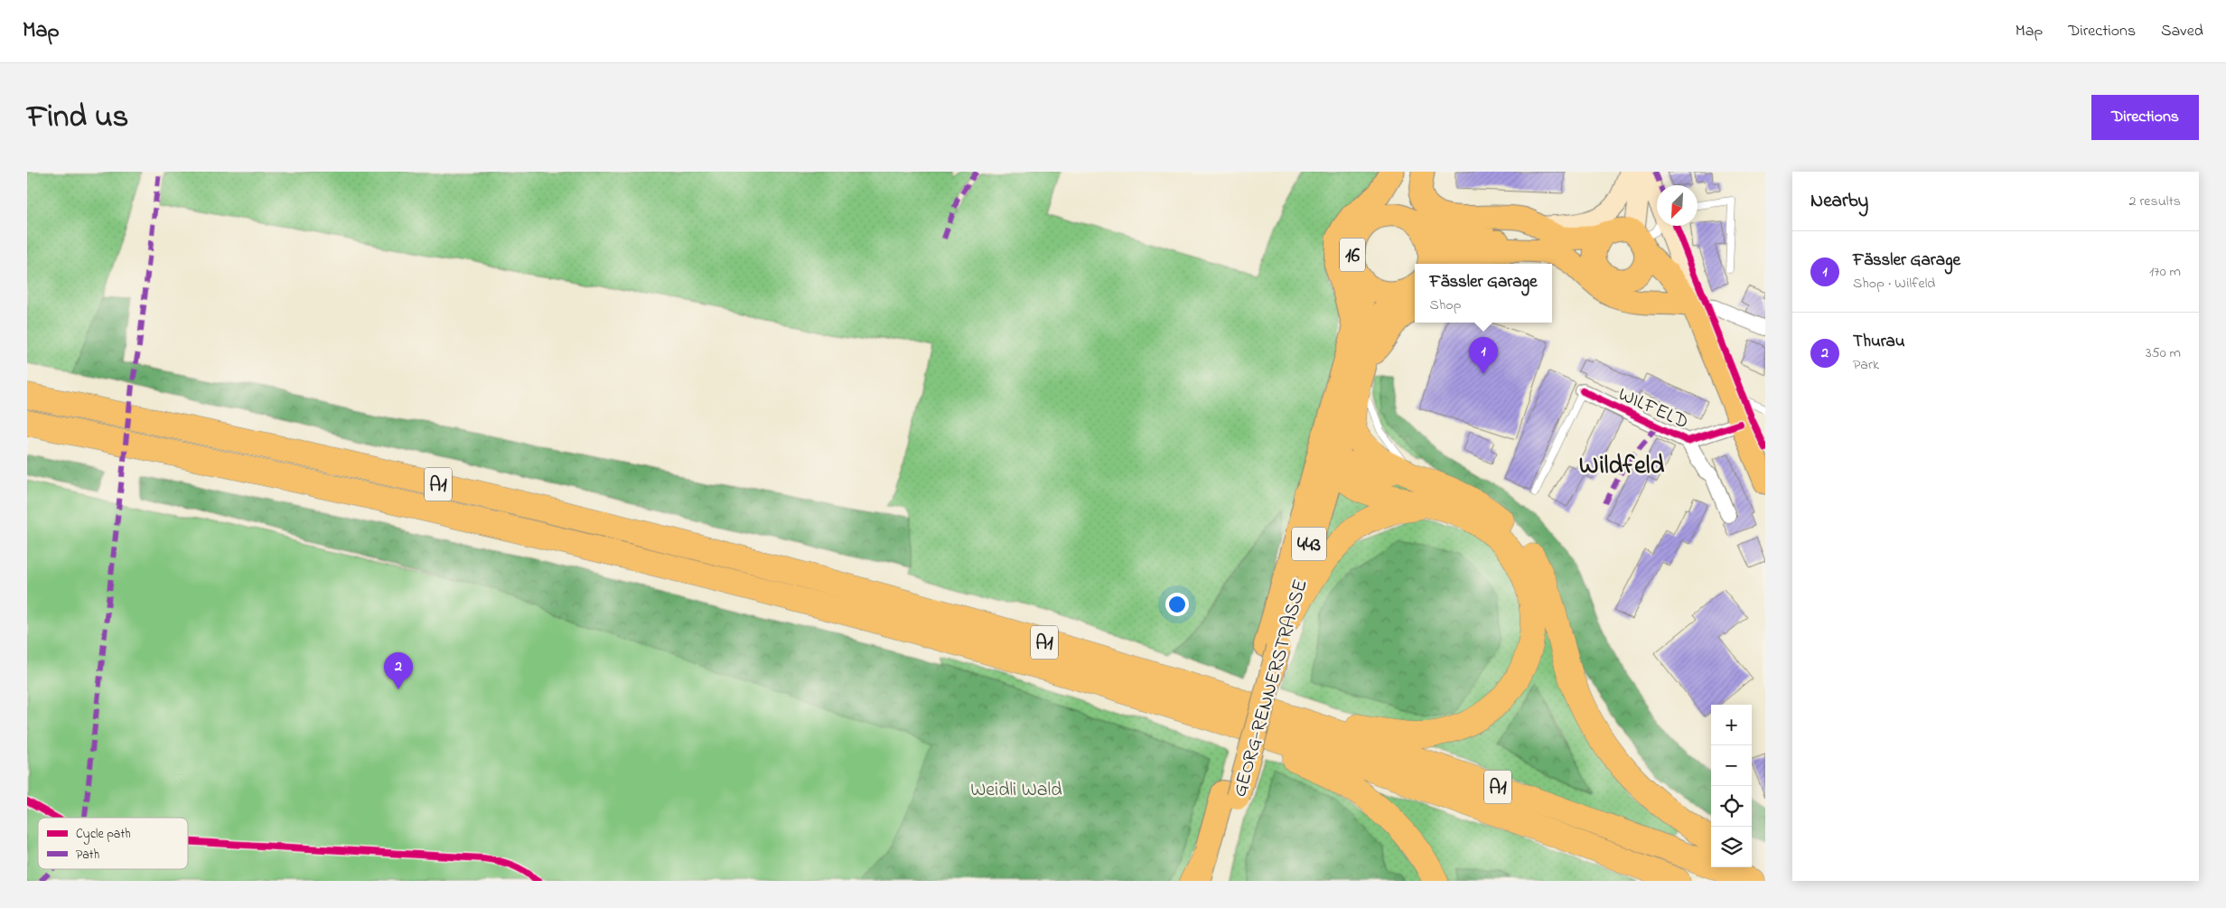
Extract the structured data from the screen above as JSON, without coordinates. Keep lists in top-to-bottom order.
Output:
{
  "streets": {
    "highway": ["A1", "443", "GEORG-RENNERSTRASSE"],
    "main road": ["16"],
    "street": ["WILFELD"]
  },
  "crossings": [
    ["16", "GEORG-RENNERSTRASSE"]
  ],
  "districts": ["Wildfeld"],
  "parks": ["Weidli Wald"],
  "legend": ["Cycle path", "Path"],
  "north": "bottom left",
  "page": {
    "header": "Map",
    "nav": ["Map", "Directions", "Saved"],
    "title": "Find us",
    "buttons": "Directions",
    "heading": ["Nearby", "2 results"],
    "list": [
      {
        "mark": "1",
        "name": "Fässler Garage",
        "note": "Shop · Wilfeld",
        "value": "170 m"
      },
      {
        "mark": "2",
        "name": "Thurau",
        "note": "Park",
        "value": "350 m"
      }
    ],
    "popup": ["Fässler Garage", "Shop"],
    "pins": ["1", "2"],
    "map_buttons": ["+", "−"]
  }
}
